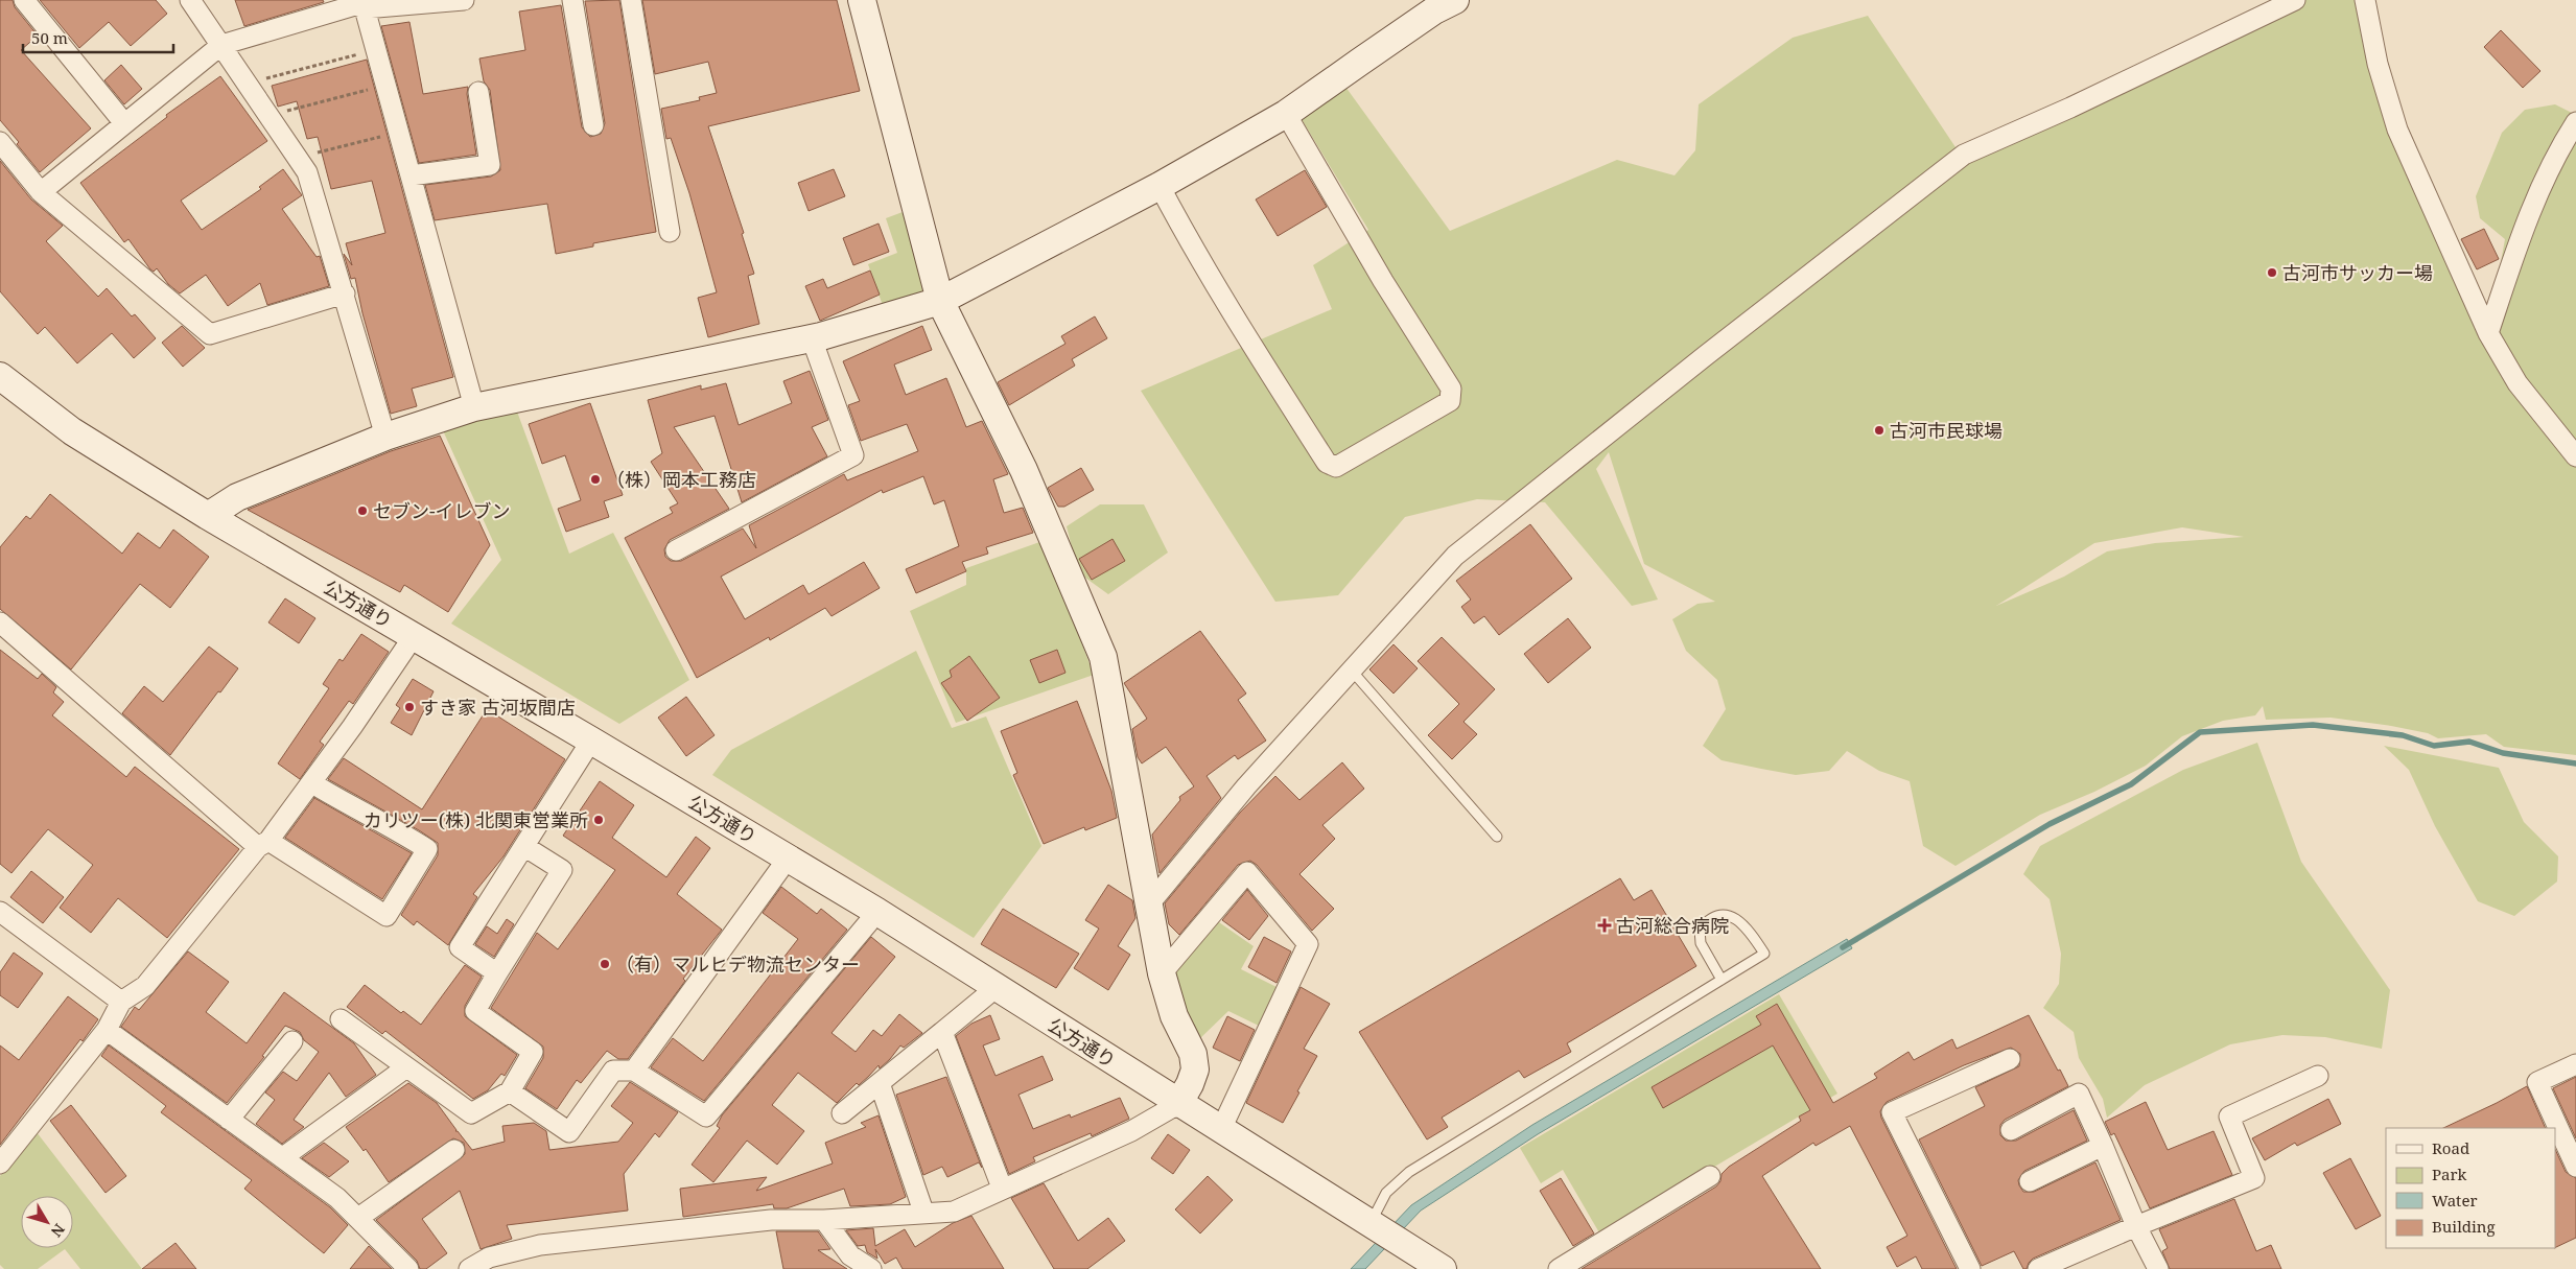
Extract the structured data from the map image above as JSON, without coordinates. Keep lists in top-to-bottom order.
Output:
{
  "streets": {
    "street": ["公方通り"]
  },
  "places": {
    "other": [
      "古河市サッカー場",
      "古河市民球場",
      "（株）岡本工務店",
      "セブン-イレブン",
      "すき家 古河坂間店",
      "カリツー(株) 北関東営業所",
      "（有）マルヒデ物流センター"
    ],
    "health": ["古河総合病院"]
  },
  "legend": [
    "Road",
    "Park",
    "Water",
    "Building"
  ],
  "scale_bar": "50 m",
  "north": "bottom right"
}
